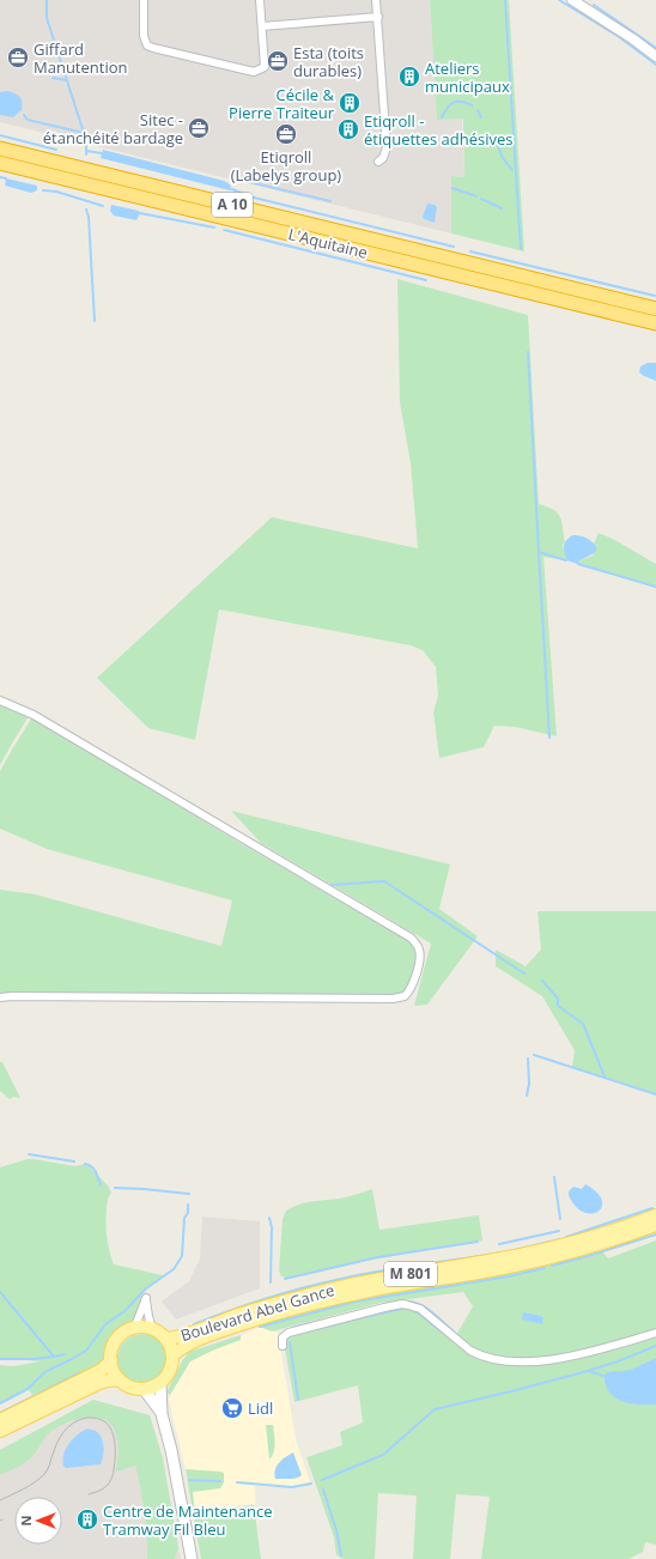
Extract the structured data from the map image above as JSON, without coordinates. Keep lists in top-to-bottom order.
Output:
{
  "streets": {
    "highway": ["A 10", "L'Aquitaine"],
    "main road": ["M 801", "Boulevard Abel Gance"]
  },
  "places": {
    "office": [
      "Giffard Manutention",
      "Esta (toits durables)",
      "Sitec - étanchéité bardage",
      "Etiqroll (Labelys group)"
    ],
    "building": [
      "Ateliers municipaux",
      "Cécile & Pierre Traiteur",
      "Etiqroll - étiquettes adhésives",
      "Centre de Maintenance Tramway Fil Bleu"
    ],
    "supermarket": ["Lidl"]
  },
  "north": "left"
}
